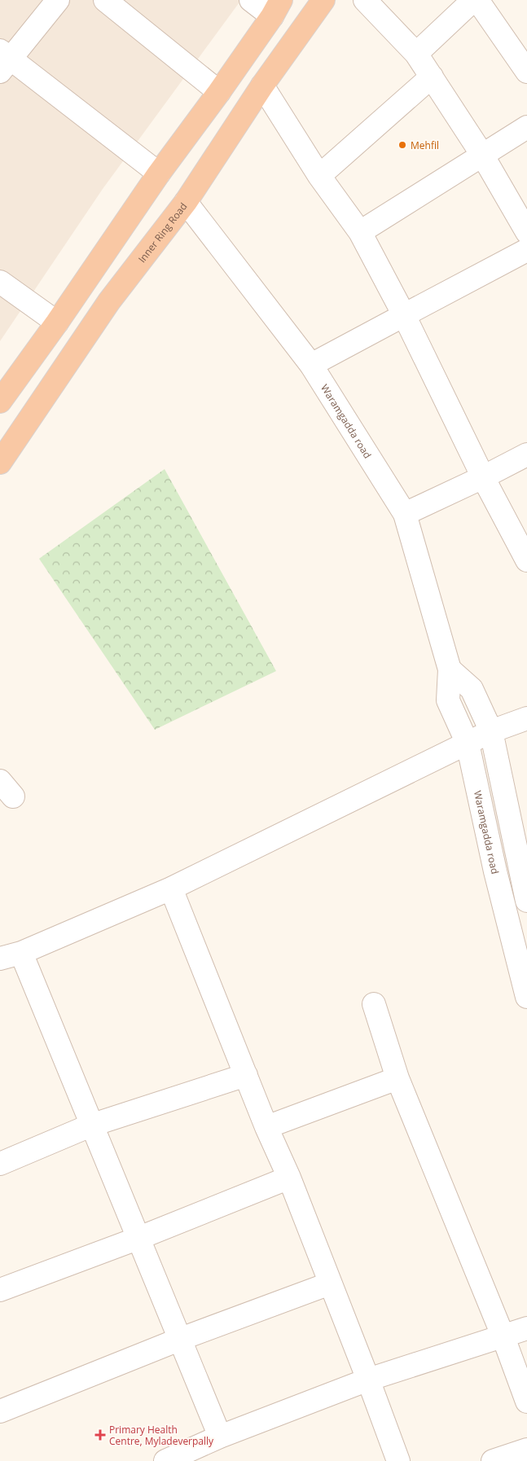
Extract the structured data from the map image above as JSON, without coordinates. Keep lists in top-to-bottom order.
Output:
{
  "streets": {
    "highway": ["Inner Ring Road"],
    "street": ["Waramgadda road"]
  },
  "crossings": [
    ["Inner Ring Road", "Waramgadda road"]
  ],
  "places": {
    "other": ["Mehfil"],
    "health": ["Primary Health Centre, Myladeverpally"]
  }
}
